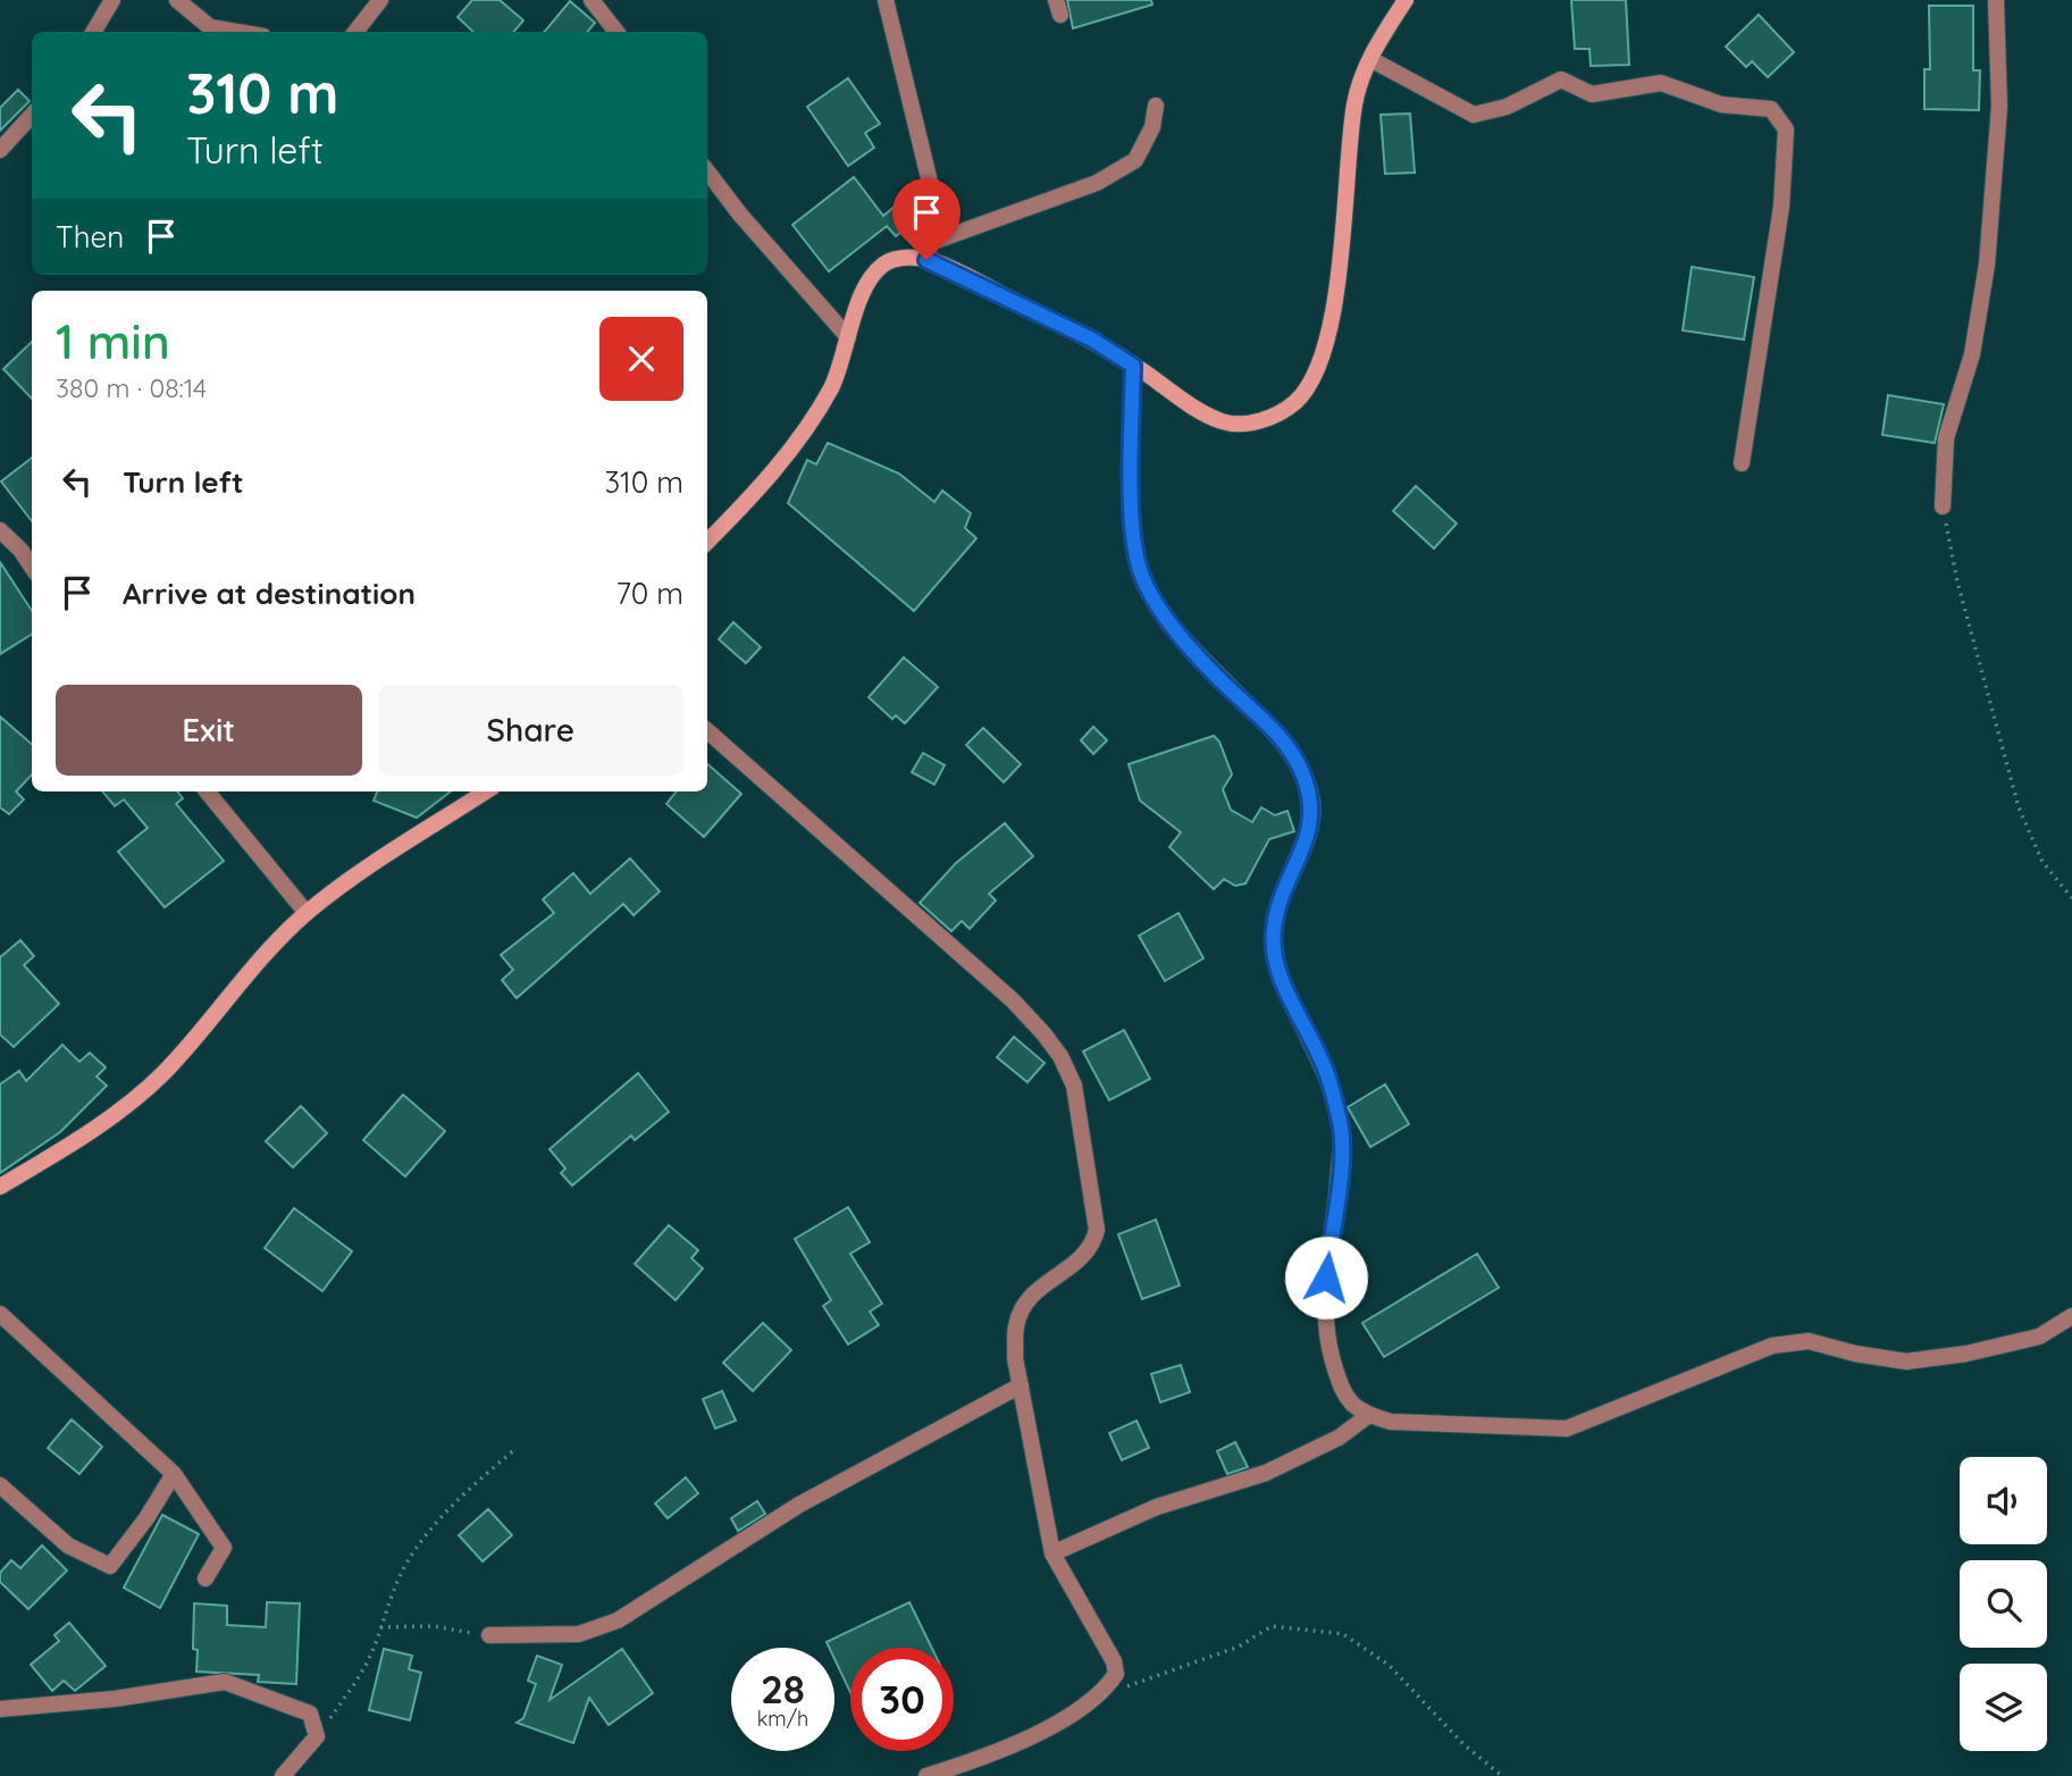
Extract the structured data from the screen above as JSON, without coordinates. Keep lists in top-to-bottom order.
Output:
{
  "page": {
    "turn": ["310 m", "Turn left"],
    "then": "Then",
    "heading": ["1 min", "380 m · 08:14"],
    "list": [
      {
        "name": "Turn left",
        "value": "310 m"
      },
      {
        "name": "Arrive at destination",
        "value": "70 m"
      }
    ],
    "buttons": ["Exit", "Share"],
    "speed": "28 km/h",
    "limit": "30"
  }
}
